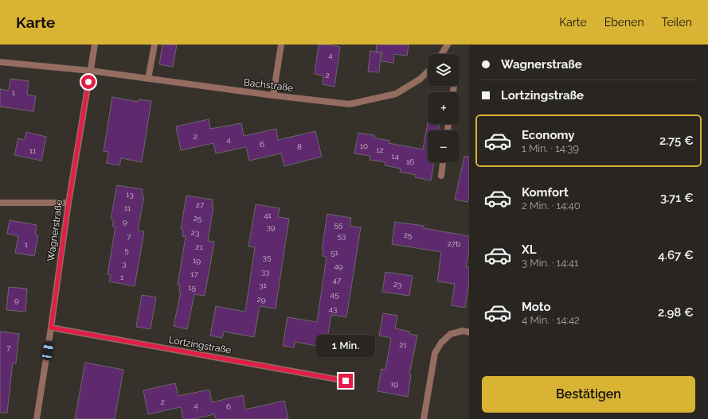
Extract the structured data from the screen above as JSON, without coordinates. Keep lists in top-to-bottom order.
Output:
{
  "streets": {
    "street": ["Bachstraße", "Wagnerstraße", "Lortzingstraße"]
  },
  "crossings": [
    ["Bachstraße", "Wagnerstraße"],
    ["Wagnerstraße", "Lortzingstraße"]
  ],
  "house_numbers": [
    "4",
    "2",
    "1",
    "2",
    "4",
    "6",
    "10",
    "8",
    "12",
    "11",
    "14",
    "16",
    "13",
    "27",
    "11",
    "41",
    "25",
    "9",
    "55",
    "39",
    "23",
    "25",
    "53",
    "7",
    "27b",
    "1",
    "21",
    "5",
    "51",
    "35",
    "19",
    "3",
    "49",
    "33",
    "17",
    "1",
    "47",
    "23",
    "31",
    "15",
    "45",
    "29",
    "9",
    "43",
    "21",
    "7",
    "19",
    "2",
    "4",
    "6"
  ],
  "page": {
    "header": "Karte",
    "nav": ["Karte", "Ebenen", "Teilen"],
    "banner": ["Wagnerstraße", "Lortzingstraße"],
    "map_buttons": ["+", "−"],
    "list": [
      {
        "name": "Economy",
        "note": "1 Min. · 14:39",
        "value": "2.75 €"
      },
      {
        "name": "Komfort",
        "note": "2 Min. · 14:40",
        "value": "3.71 €"
      },
      {
        "name": "XL",
        "note": "3 Min. · 14:41",
        "value": "4.67 €"
      },
      {
        "name": "Moto",
        "note": "4 Min. · 14:42",
        "value": "2.98 €"
      }
    ],
    "bubble": "1 Min.",
    "buttons": "Bestätigen"
  }
}
